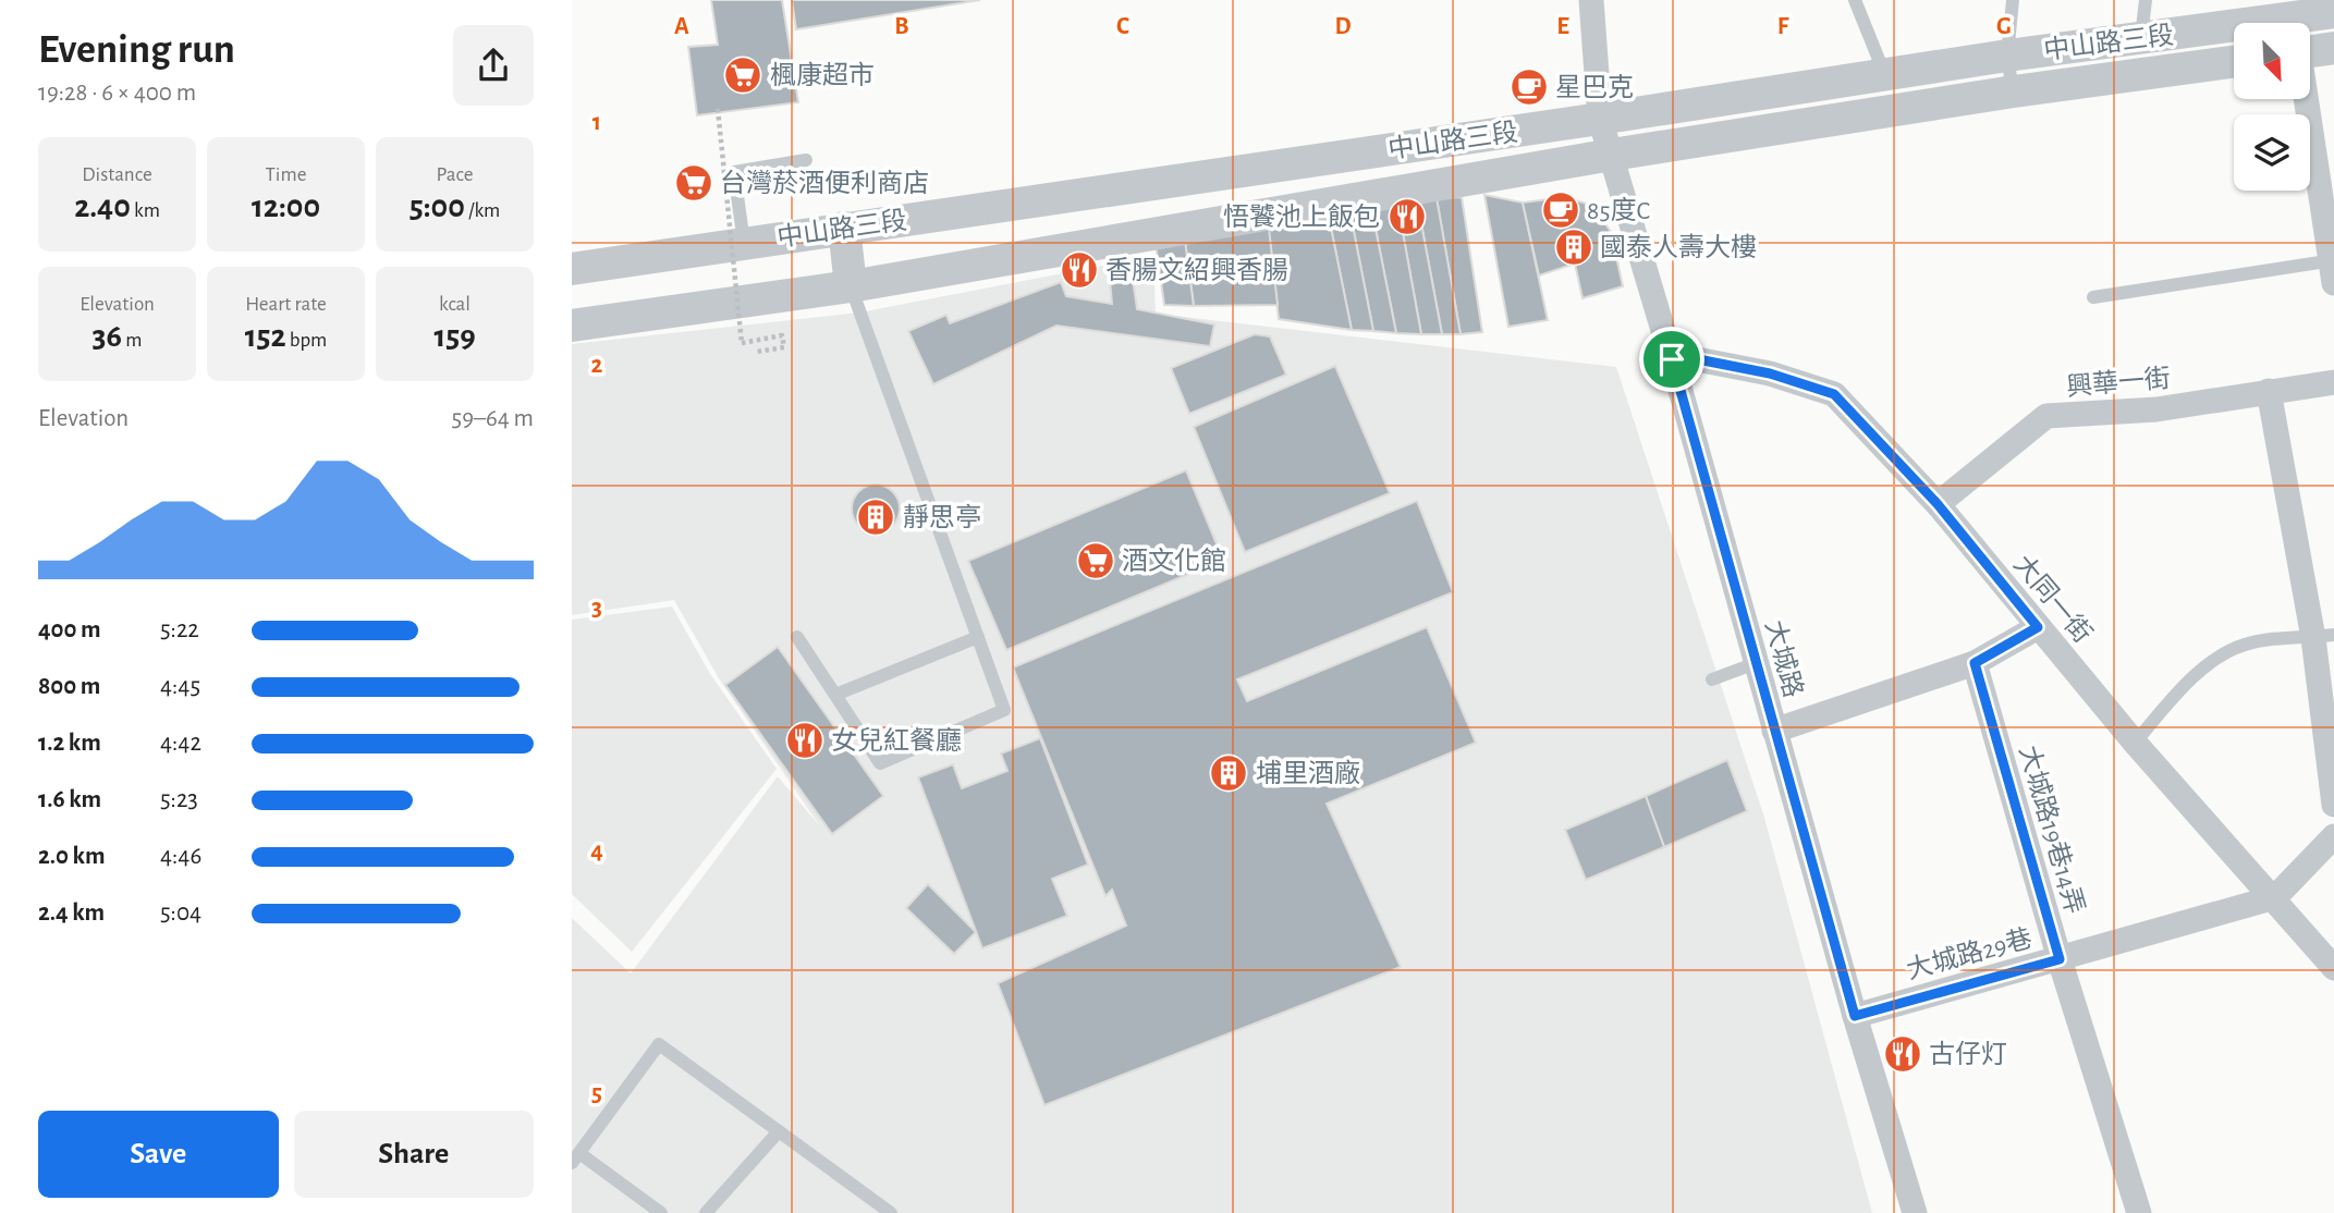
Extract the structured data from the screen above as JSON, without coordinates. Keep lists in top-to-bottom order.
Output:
{
  "streets": {
    "street": [
      "中山路三段",
      "興華一街",
      "大同一街",
      "大城路",
      "大城路19巷14弄",
      "大城路29巷"
    ]
  },
  "crossings": [
    ["中山路三段", "大城路"],
    ["興華一街", "大同一街"],
    ["大同一街", "大城路"],
    ["大同一街", "大城路29巷"],
    ["大城路", "大城路29巷"],
    ["大城路19巷14弄", "大城路29巷"]
  ],
  "places": {
    "supermarket": ["楓康超市", "台灣菸酒便利商店", "酒文化館"],
    "cafe": ["星巴克", "85度C"],
    "restaurant": [
      "悟饕池上飯包",
      "香腸文紹興香腸",
      "女兒紅餐廳",
      "古仔灯"
    ],
    "building": ["國泰人壽大樓", "靜思亭", "埔里酒廠"]
  },
  "north": "bottom right",
  "page": {
    "heading": ["Evening run", "19:28 · 6 × 400 m"],
    "stats": [
      ["Distance", "2.40 km"],
      ["Time", "12:00"],
      ["Pace", "5:00 /km"],
      ["Elevation", "36 m"],
      ["Heart rate", "152 bpm"],
      ["kcal", "159"]
    ],
    "chart": ["Elevation", "59–64 m"],
    "list": [
      {
        "name": "400 m",
        "note": "5:22"
      },
      {
        "name": "800 m",
        "note": "4:45"
      },
      {
        "name": "1.2 km",
        "note": "4:42"
      },
      {
        "name": "1.6 km",
        "note": "5:23"
      },
      {
        "name": "2.0 km",
        "note": "4:46"
      },
      {
        "name": "2.4 km",
        "note": "5:04"
      }
    ],
    "buttons": ["Save", "Share"]
  },
  "grid": {
    "columns": [
      "A",
      "B",
      "C",
      "D",
      "E",
      "F",
      "G"
    ],
    "rows": [
      "1",
      "2",
      "3",
      "4",
      "5"
    ]
  }
}
